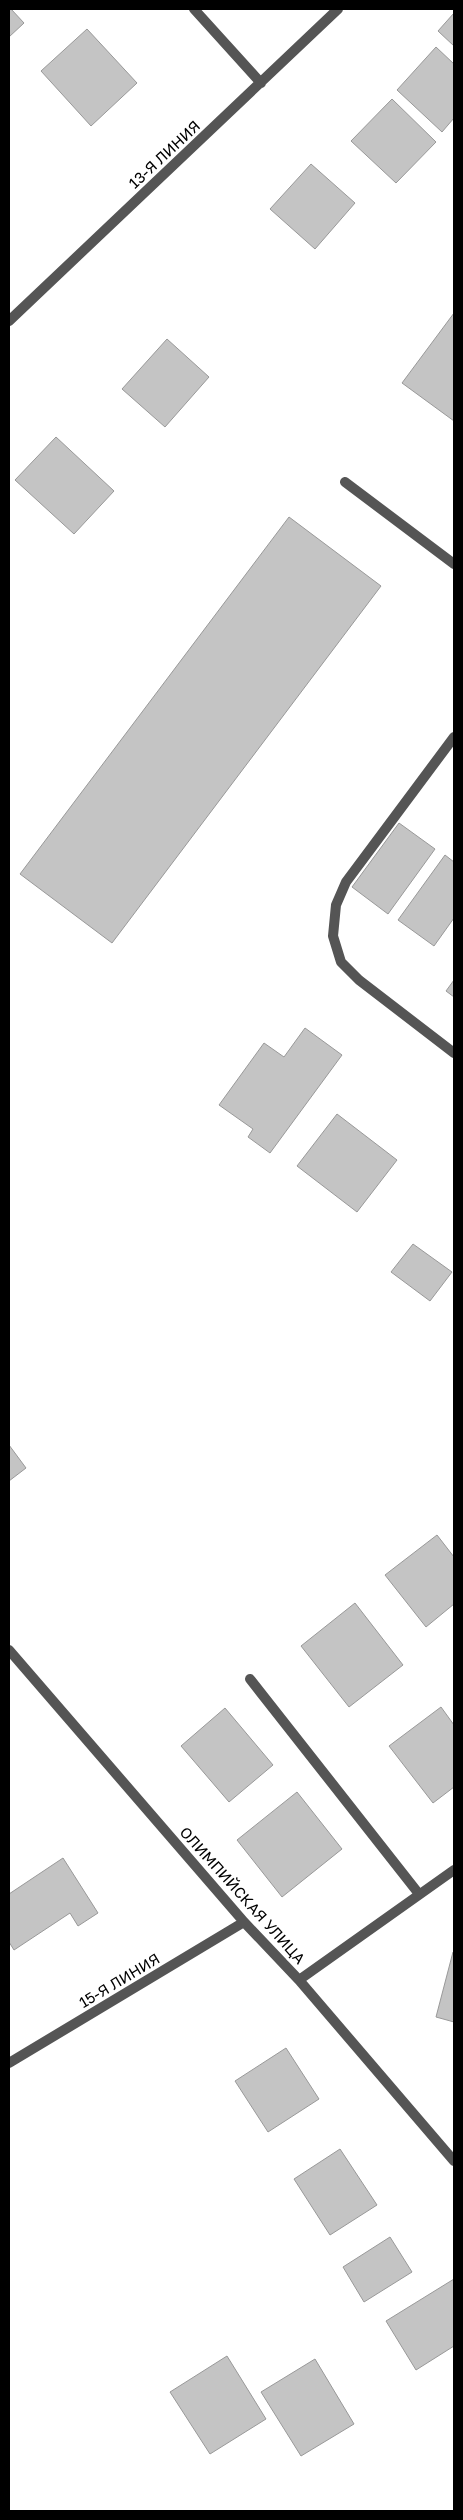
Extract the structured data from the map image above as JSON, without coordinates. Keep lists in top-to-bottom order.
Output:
{
  "streets": {
    "street": ["13-Я ЛИНИЯ", "ОЛИМПИЙСКАЯ УЛИЦА", "15-Я ЛИНИЯ"]
  },
  "crossings": [
    ["ОЛИМПИЙСКАЯ УЛИЦА", "15-Я ЛИНИЯ"]
  ]
}
